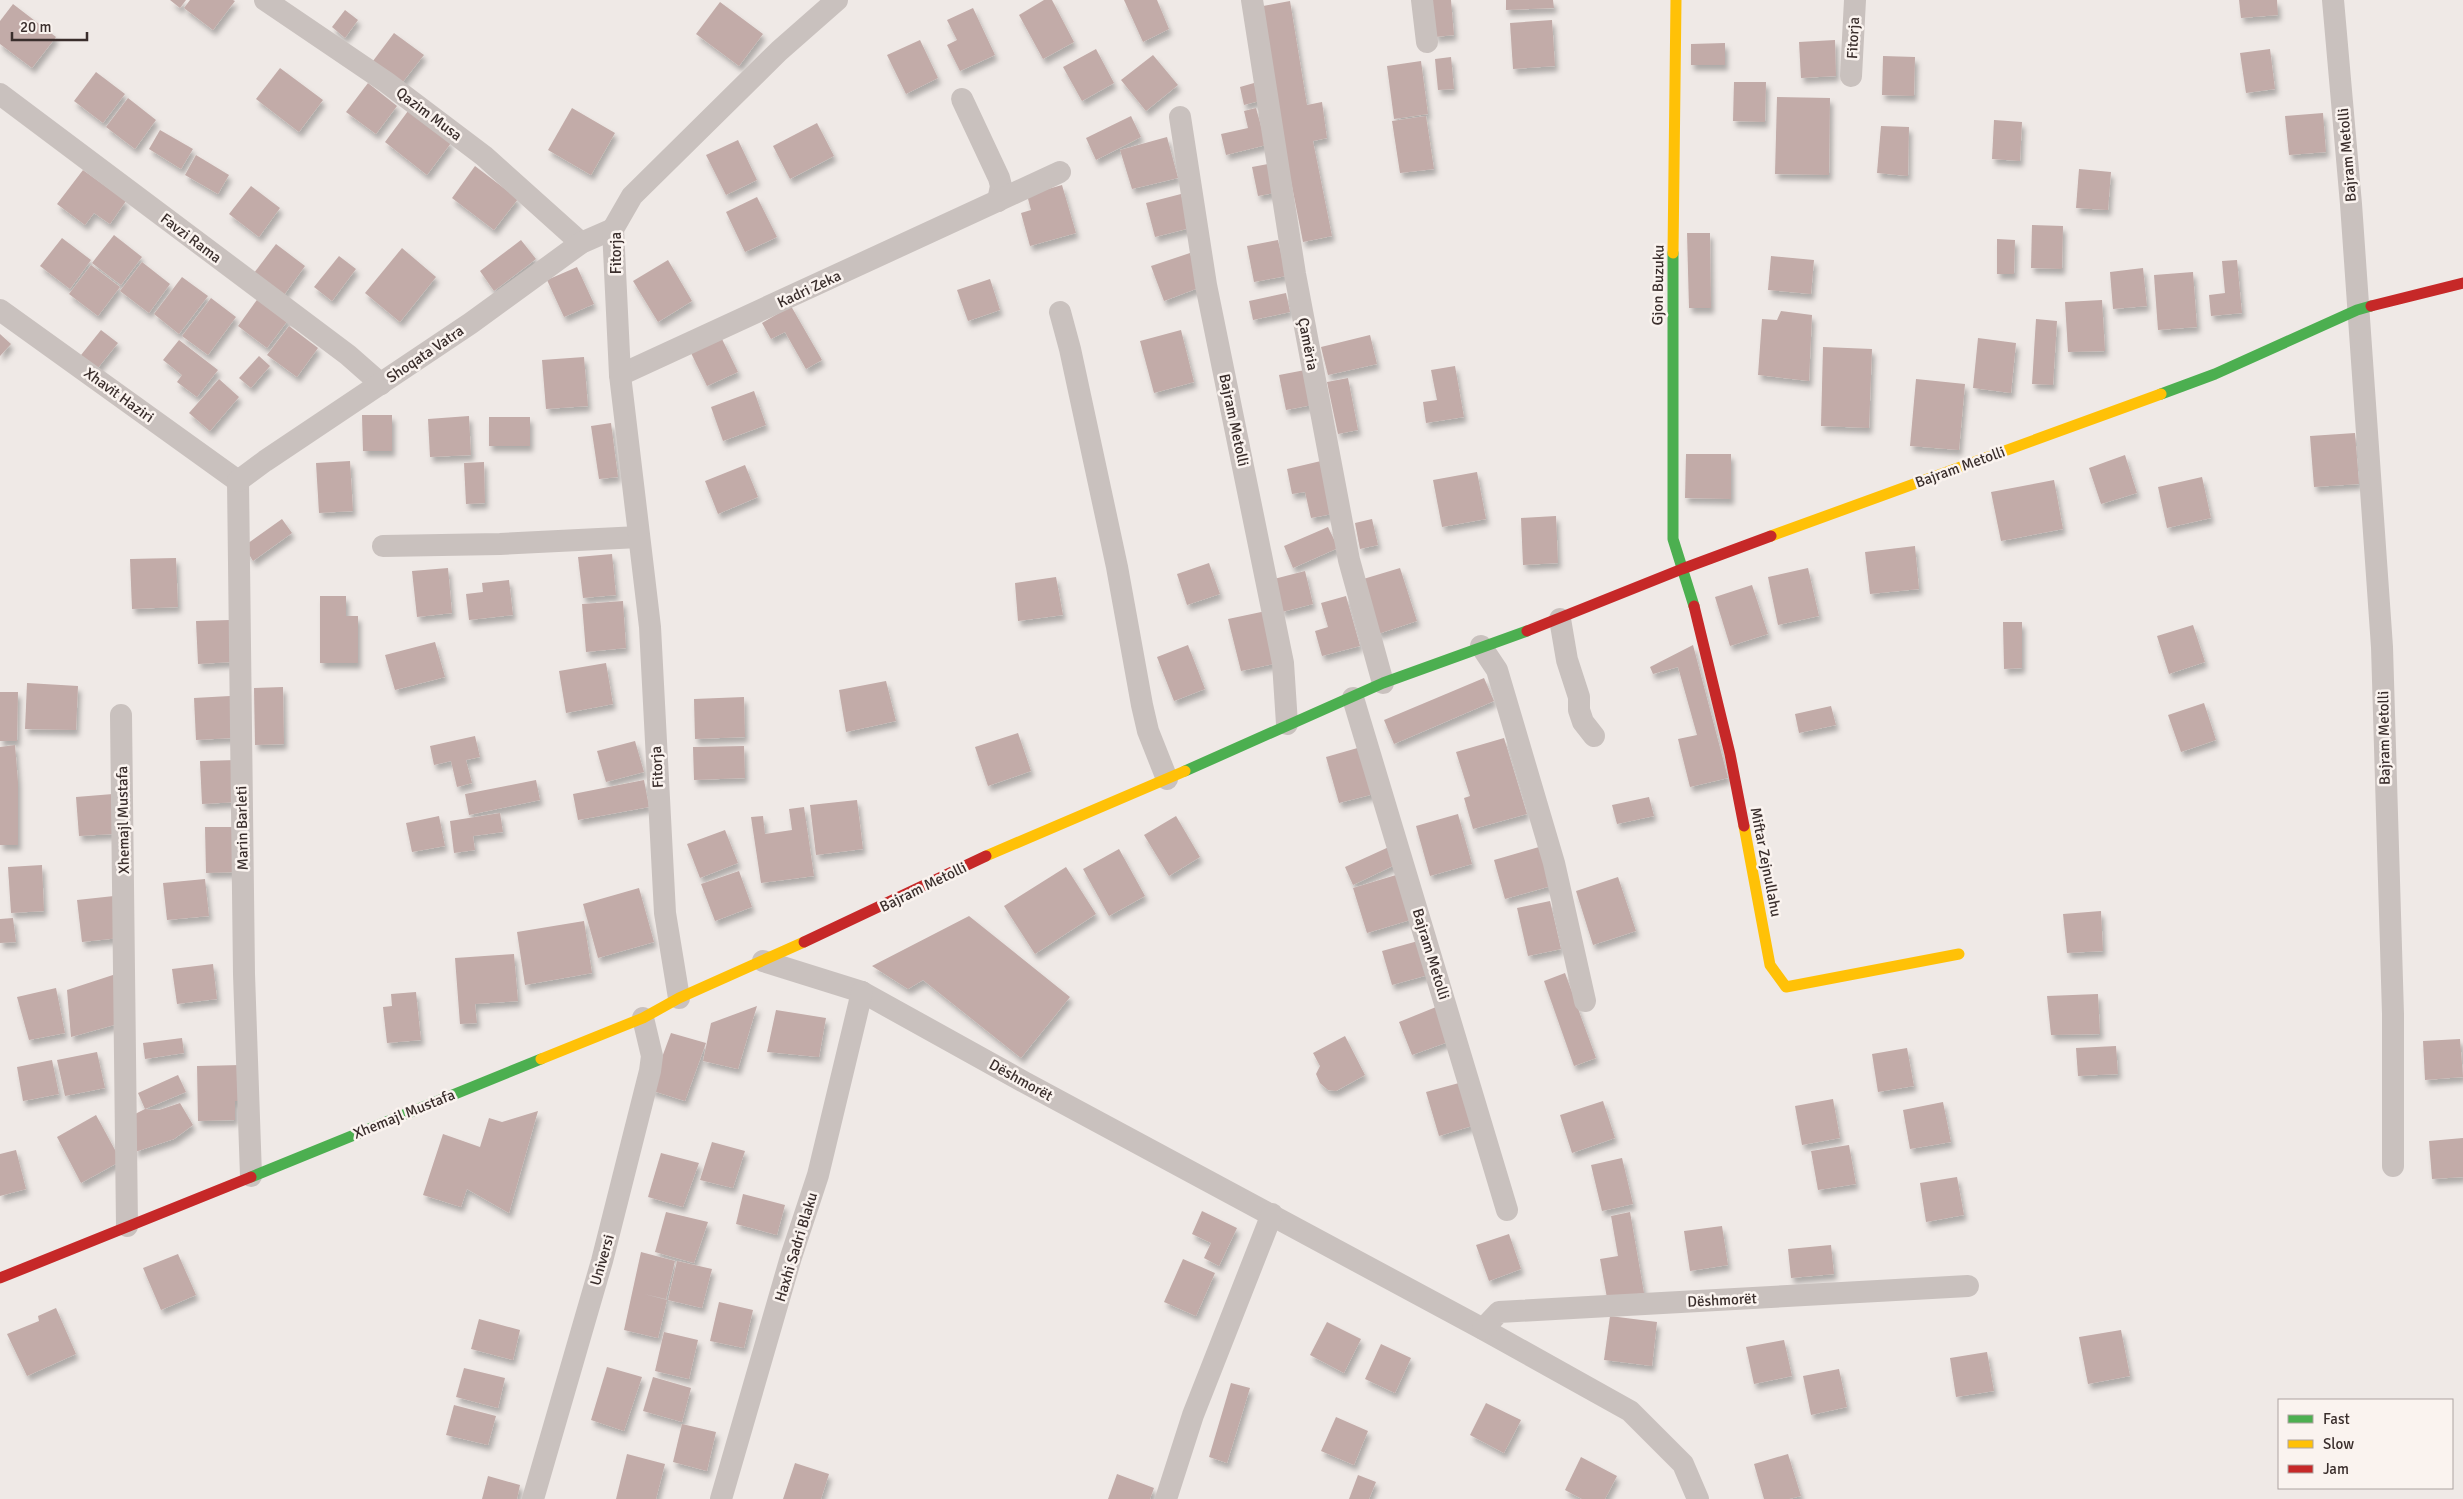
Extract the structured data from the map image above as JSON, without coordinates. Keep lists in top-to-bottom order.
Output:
{
  "streets": {
    "main road": [
      "Bajram Metolli",
      "Gjon Buzuku",
      "Xhemajl Mustafa",
      "Miftar Zejnullahu"
    ],
    "street": [
      "Fitorja",
      "Qazim Musa",
      "Favzi Rama",
      "Kadri Zeka",
      "Çamëria",
      "Shoqata Vatra",
      "Xhavit Haziri",
      "Marin Barleti",
      "Dëshmorët",
      "Haxhi Sadri Blaku",
      "Universi"
    ]
  },
  "crossings": [
    ["Fitorja", "Bajram Metolli"],
    ["Fitorja", "Kadri Zeka"],
    ["Fitorja", "Shoqata Vatra"],
    ["Fitorja", "Xhemajl Mustafa"],
    ["Qazim Musa", "Shoqata Vatra"],
    ["Bajram Metolli", "Gjon Buzuku"],
    ["Bajram Metolli", "Çamëria"],
    ["Bajram Metolli", "Xhemajl Mustafa"],
    ["Bajram Metolli", "Miftar Zejnullahu"],
    ["Bajram Metolli", "Dëshmorët"],
    ["Favzi Rama", "Shoqata Vatra"],
    ["Gjon Buzuku", "Miftar Zejnullahu"],
    ["Shoqata Vatra", "Xhavit Haziri"],
    ["Shoqata Vatra", "Marin Barleti"],
    ["Xhavit Haziri", "Marin Barleti"],
    ["Xhemajl Mustafa", "Marin Barleti"],
    ["Xhemajl Mustafa", "Universi"],
    ["Dëshmorët", "Haxhi Sadri Blaku"]
  ],
  "legend": ["Fast", "Slow", "Jam"],
  "scale_bar": "20 m"
}
